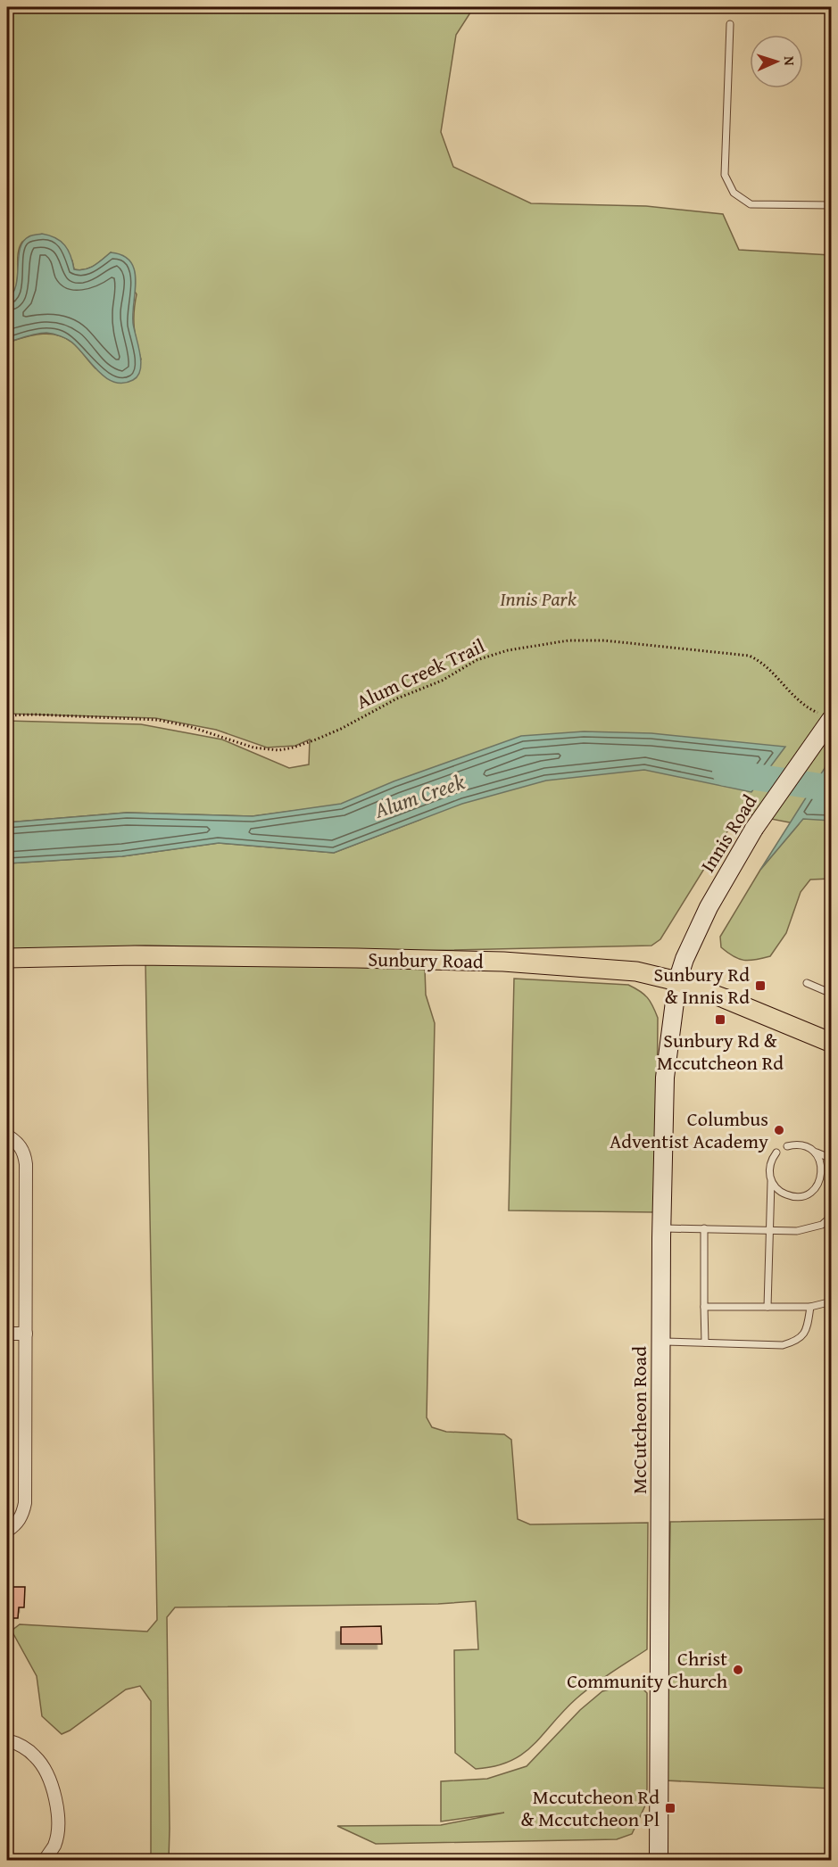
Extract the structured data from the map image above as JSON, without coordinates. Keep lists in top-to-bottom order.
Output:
{
  "streets": {
    "main road": ["Innis Road", "Sunbury Road", "McCutcheon Road"],
    "path": ["Alum Creek Trail"]
  },
  "crossings": [
    ["Alum Creek Trail", "Innis Road"],
    ["Innis Road", "Sunbury Road"],
    ["Innis Road", "McCutcheon Road"],
    ["Sunbury Road", "McCutcheon Road"]
  ],
  "water": ["Alum Creek"],
  "parks": ["Innis Park"],
  "places": {
    "transit": ["Sunbury Rd & Innis Rd", "Sunbury Rd & Mccutcheon Rd", "Mccutcheon Rd & Mccutcheon Pl"],
    "other": ["Columbus Adventist Academy", "Christ Community Church"]
  },
  "north": "right"
}
